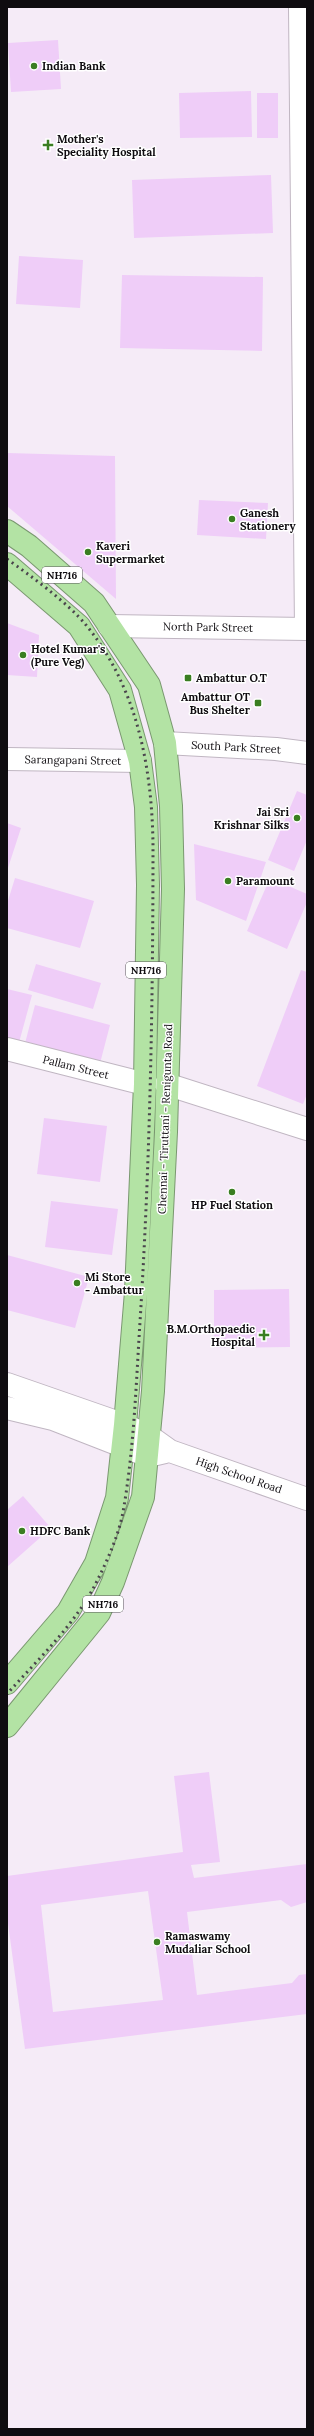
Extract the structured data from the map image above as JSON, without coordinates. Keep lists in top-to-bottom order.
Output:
{
  "streets": {
    "highway": ["NH716", "Chennai - Tiruttani - Renigunta Road"],
    "street": [
      "North Park Street",
      "South Park Street",
      "Sarangapani Street",
      "Pallam Street",
      "High School Road"
    ]
  },
  "crossings": [
    ["North Park Street", "Chennai - Tiruttani - Renigunta Road"],
    ["South Park Street", "Chennai - Tiruttani - Renigunta Road"],
    ["Sarangapani Street", "Chennai - Tiruttani - Renigunta Road"],
    ["Pallam Street", "Chennai - Tiruttani - Renigunta Road"],
    ["Chennai - Tiruttani - Renigunta Road", "High School Road"]
  ],
  "places": {
    "other": [
      "Indian Bank",
      "Ganesh Stationery",
      "Kaveri Supermarket",
      "Hotel Kumar's (Pure Veg)",
      "Jai Sri Krishnar Silks",
      "Paramount",
      "HP Fuel Station",
      "Mi Store - Ambattur",
      "HDFC Bank",
      "Ramaswamy Mudaliar School"
    ],
    "health": ["Mother's Speciality Hospital", "B.M.Orthopaedic Hospital"],
    "transit": ["Ambattur O.T", "Ambattur OT Bus Shelter"]
  }
}
